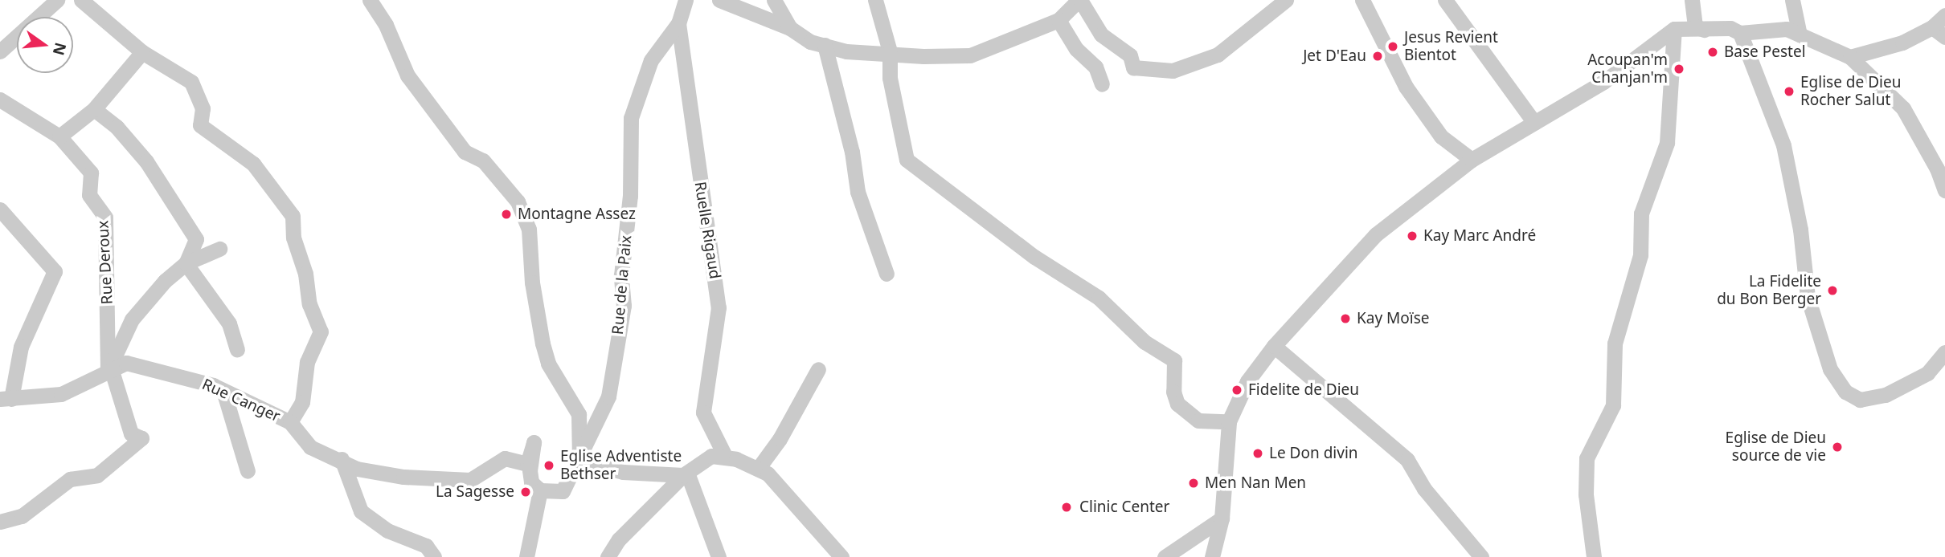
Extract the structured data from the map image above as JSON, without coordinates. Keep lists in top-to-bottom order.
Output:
{
  "streets": {
    "street": [
      "Ruelle Rigaud",
      "Rue Deroux",
      "Rue de la Paix",
      "Rue Canger"
    ]
  },
  "crossings": [
    ["Ruelle Rigaud", "Rue de la Paix"],
    ["Rue Deroux", "Rue Canger"],
    ["Rue de la Paix", "Rue Canger"]
  ],
  "places": [
    "Jesus Revient Bientot",
    "Base Pestel",
    "Jet D'Eau",
    "Acoupan'm Chanjan'm",
    "Eglise de Dieu Rocher Salut",
    "Montagne Assez",
    "Kay Marc André",
    "La Fidelite du Bon Berger",
    "Kay Moïse",
    "Fidelite de Dieu",
    "Eglise de Dieu source de vie",
    "Le Don divin",
    "Eglise Adventiste Bethser",
    "Men Nan Men",
    "La Sagesse",
    "Clinic Center"
  ],
  "north": "right"
}
